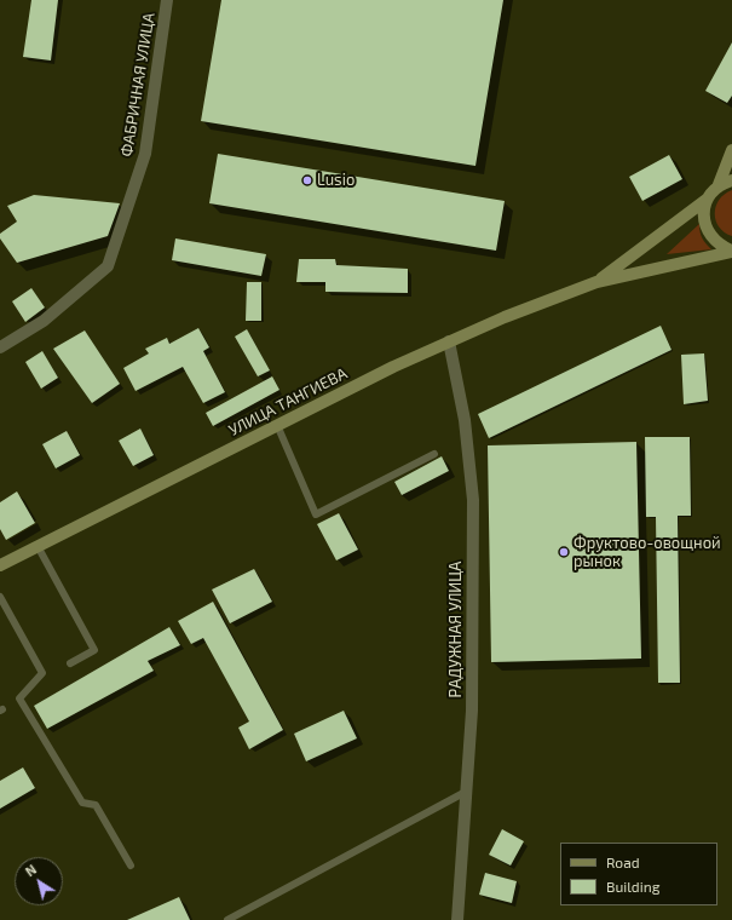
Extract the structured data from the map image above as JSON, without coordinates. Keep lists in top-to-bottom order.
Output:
{
  "streets": {
    "main road": ["УЛИЦА ТАНГИЕВА"],
    "street": ["ФАБРИЧНАЯ УЛИЦА", "РАДУЖНАЯ УЛИЦА"]
  },
  "crossings": [
    ["УЛИЦА ТАНГИЕВА", "РАДУЖНАЯ УЛИЦА"]
  ],
  "places": ["Lusio", "Фруктово-овощной рынок"],
  "legend": ["Road", "Building"],
  "north": "top left"
}
